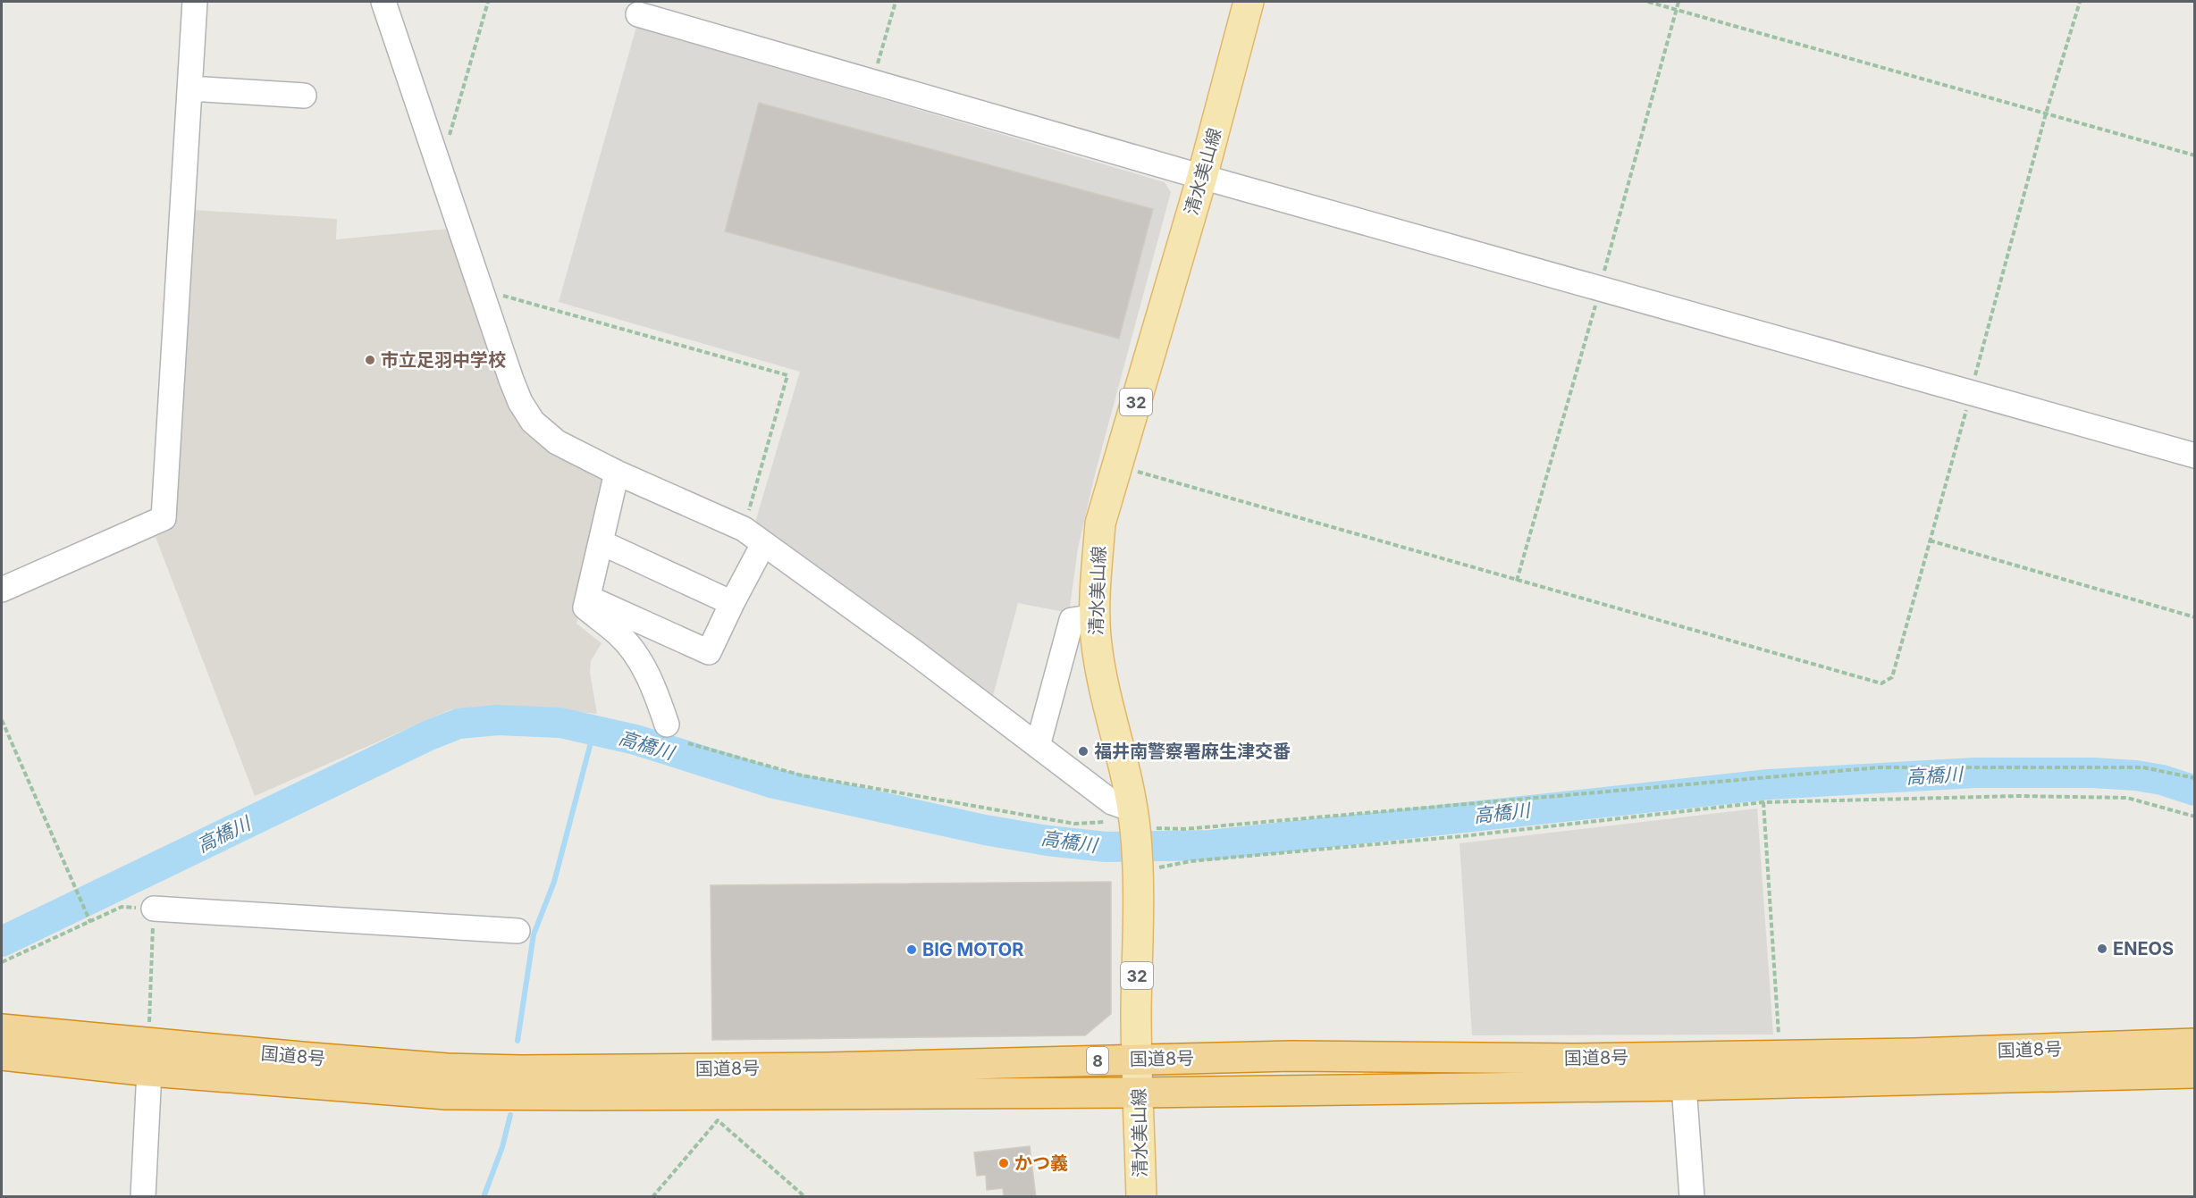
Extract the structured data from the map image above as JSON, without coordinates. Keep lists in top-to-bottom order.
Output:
{
  "streets": {
    "highway": ["国道8号", "8"],
    "main road": ["清水美山線", "32"]
  },
  "crossings": [
    ["清水美山線", "国道8号"]
  ],
  "water": ["高橋川"],
  "places": [
    "市立足羽中学校",
    "福井南警察署麻生津交番",
    "ENEOS",
    "BIG MOTOR",
    "かつ義"
  ]
}
